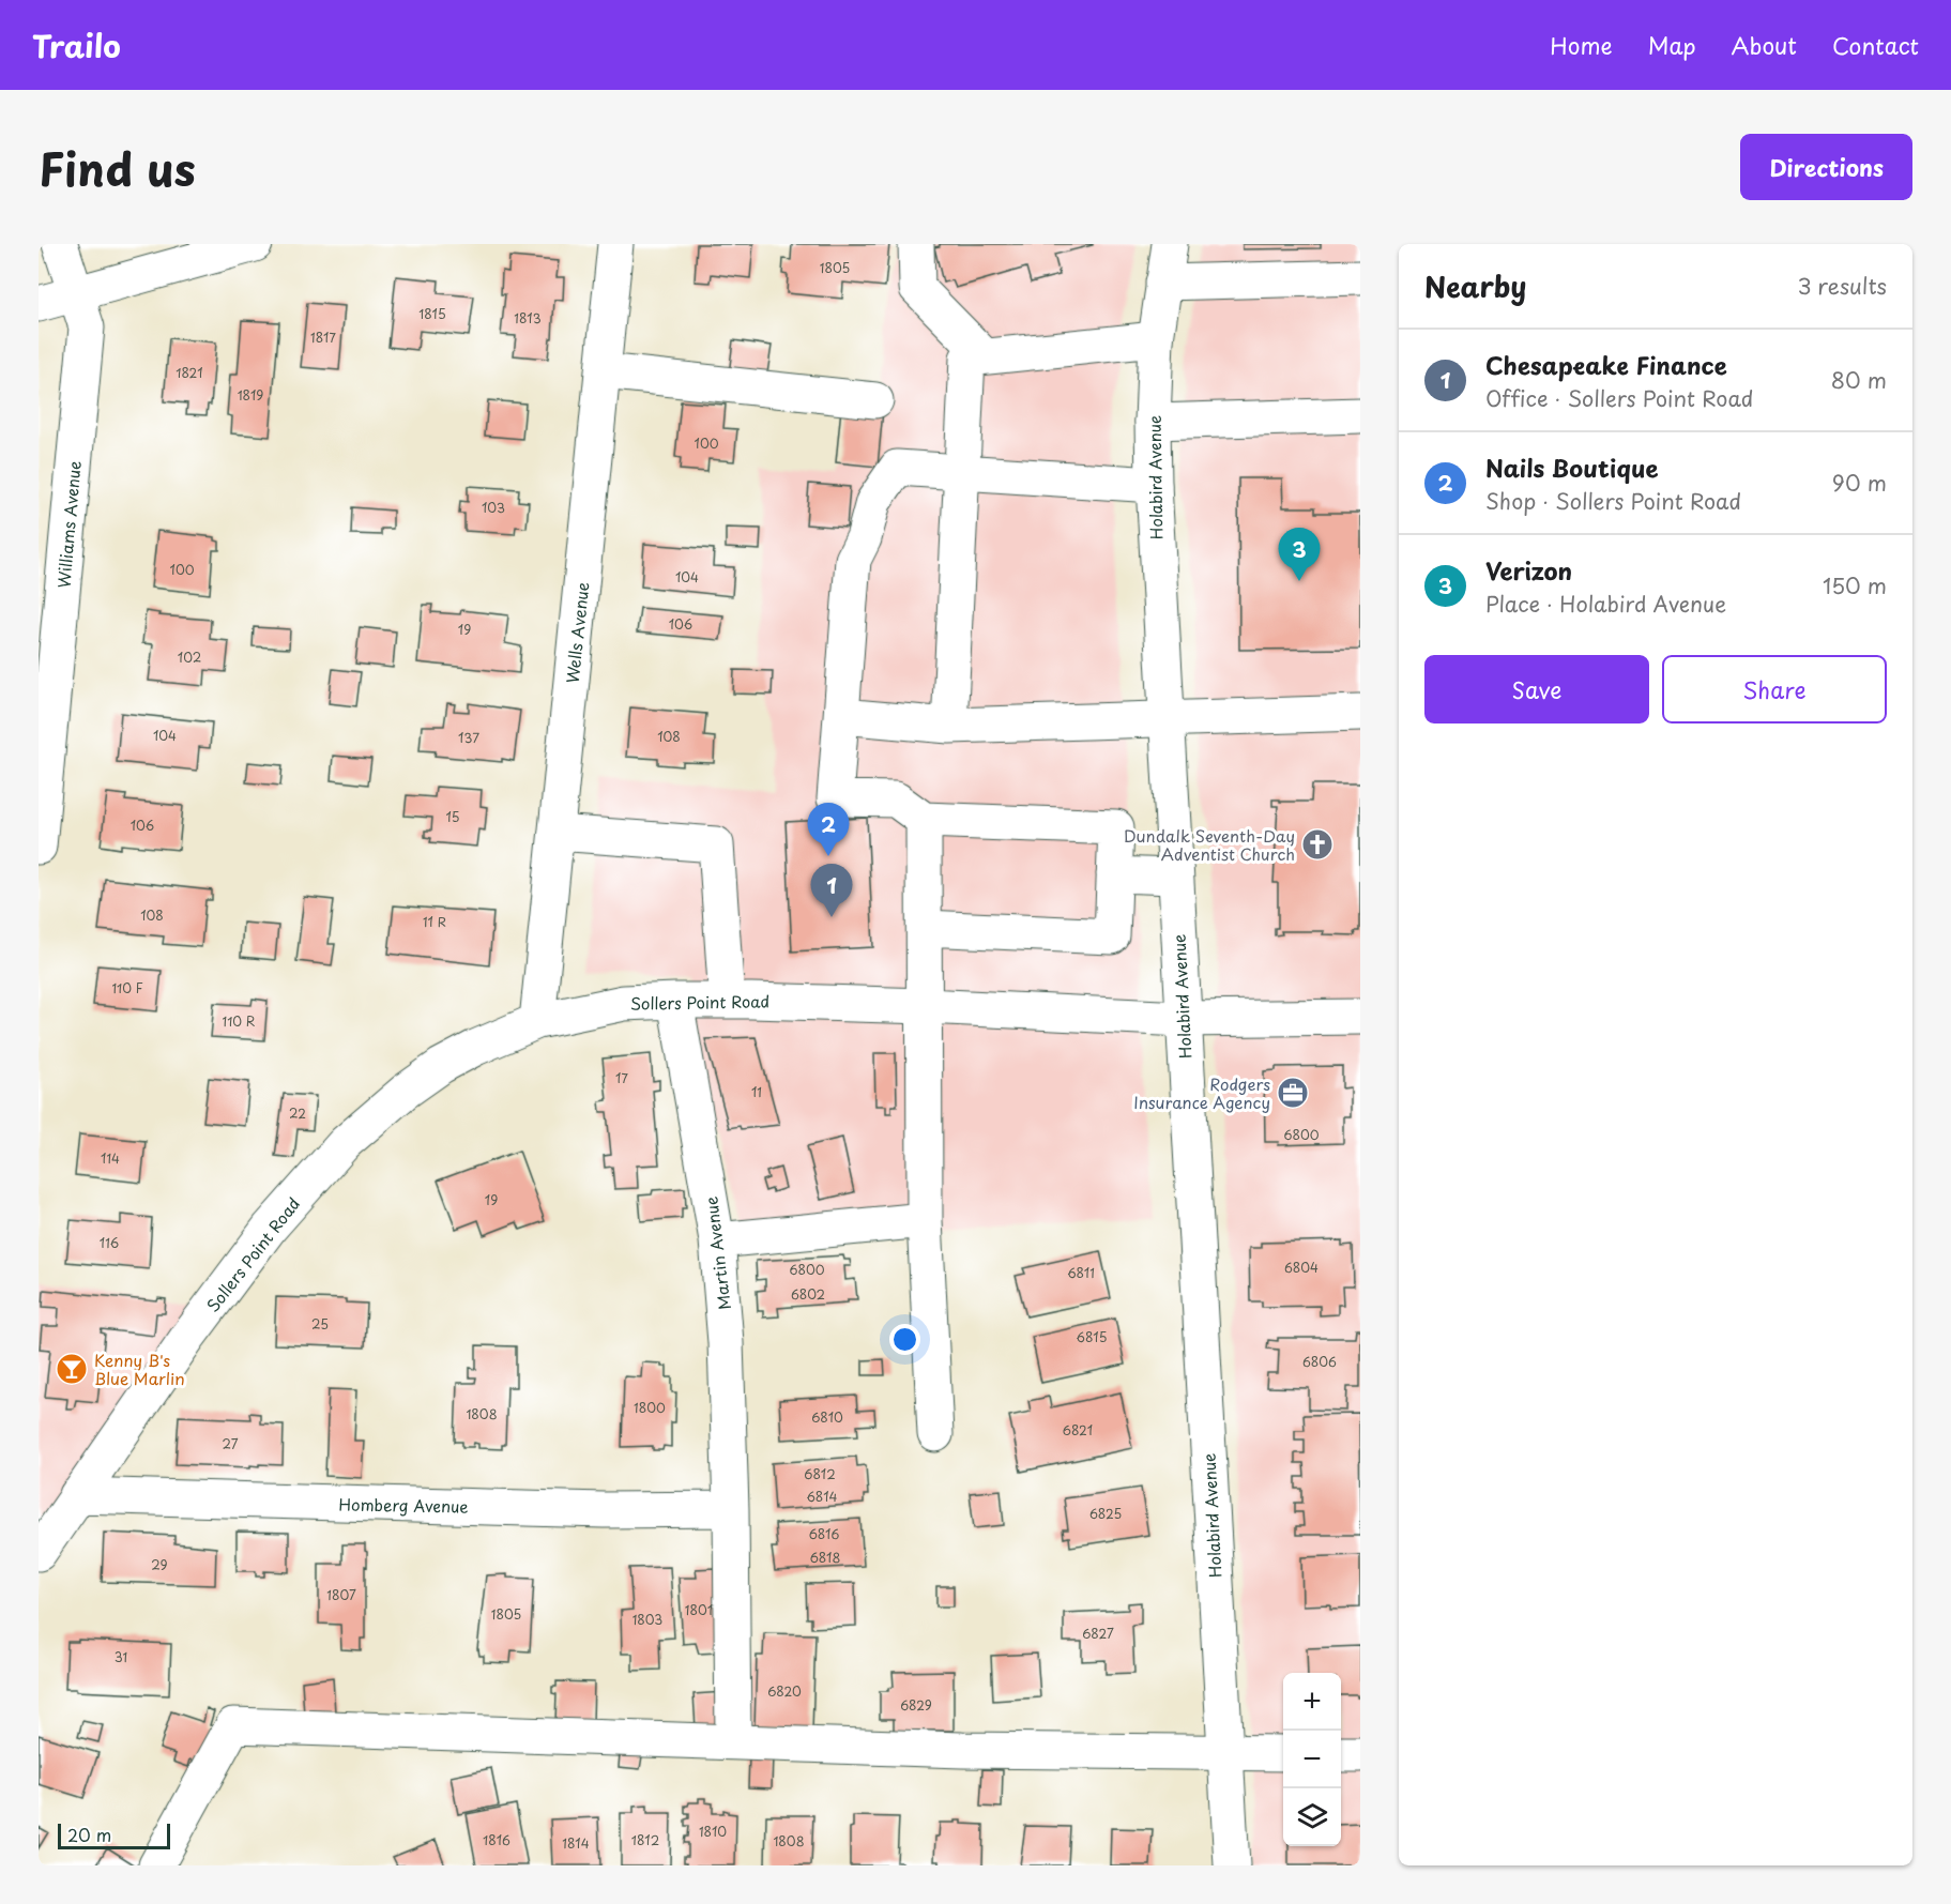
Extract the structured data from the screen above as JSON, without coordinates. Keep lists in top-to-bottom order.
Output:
{
  "streets": {
    "street": [
      "Holabird Avenue",
      "Williams Avenue",
      "Wells Avenue",
      "Sollers Point Road",
      "Martin Avenue",
      "Homberg Avenue"
    ]
  },
  "crossings": [
    ["Holabird Avenue", "Sollers Point Road"],
    ["Wells Avenue", "Sollers Point Road"],
    ["Sollers Point Road", "Martin Avenue"],
    ["Sollers Point Road", "Homberg Avenue"],
    ["Martin Avenue", "Homberg Avenue"]
  ],
  "places": {
    "church": ["Dundalk Seventh-Day Adventist Church"],
    "office": ["Rodgers Insurance Agency"],
    "bar": ["Kenny B's Blue Marlin"]
  },
  "house_numbers": [
    "1805",
    "1815",
    "1813",
    "1817",
    "1821",
    "1819",
    "100",
    "103",
    "100",
    "104",
    "106",
    "19",
    "102",
    "104",
    "108",
    "137",
    "15",
    "106",
    "108",
    "11 R",
    "110 F",
    "110 R",
    "17",
    "11",
    "22",
    "6800",
    "114",
    "19",
    "116",
    "6804",
    "6800",
    "6811",
    "6802",
    "25",
    "6815",
    "6806",
    "1800",
    "1808",
    "6810",
    "6821",
    "27",
    "6812",
    "6814",
    "6825",
    "6816",
    "6818",
    "29",
    "1807",
    "1801",
    "1805",
    "1803",
    "6827",
    "31",
    "6820",
    "6829",
    "1810",
    "1816",
    "1812",
    "1808",
    "1814"
  ],
  "scale_bar": "20 m",
  "page": {
    "header": "Trailo",
    "nav": [
      "Home",
      "Map",
      "About",
      "Contact"
    ],
    "title": "Find us",
    "buttons": [
      "Directions",
      ["Save", "Share"]
    ],
    "heading": ["Nearby", "3 results"],
    "list": [
      {
        "mark": "1",
        "name": "Chesapeake Finance",
        "note": "Office · Sollers Point Road",
        "value": "80 m"
      },
      {
        "mark": "2",
        "name": "Nails Boutique",
        "note": "Shop · Sollers Point Road",
        "value": "90 m"
      },
      {
        "mark": "3",
        "name": "Verizon",
        "note": "Place · Holabird Avenue",
        "value": "150 m"
      }
    ],
    "pins": ["3", "2", "1"],
    "map_buttons": ["+", "−"],
    "scale": "20 m"
  }
}
